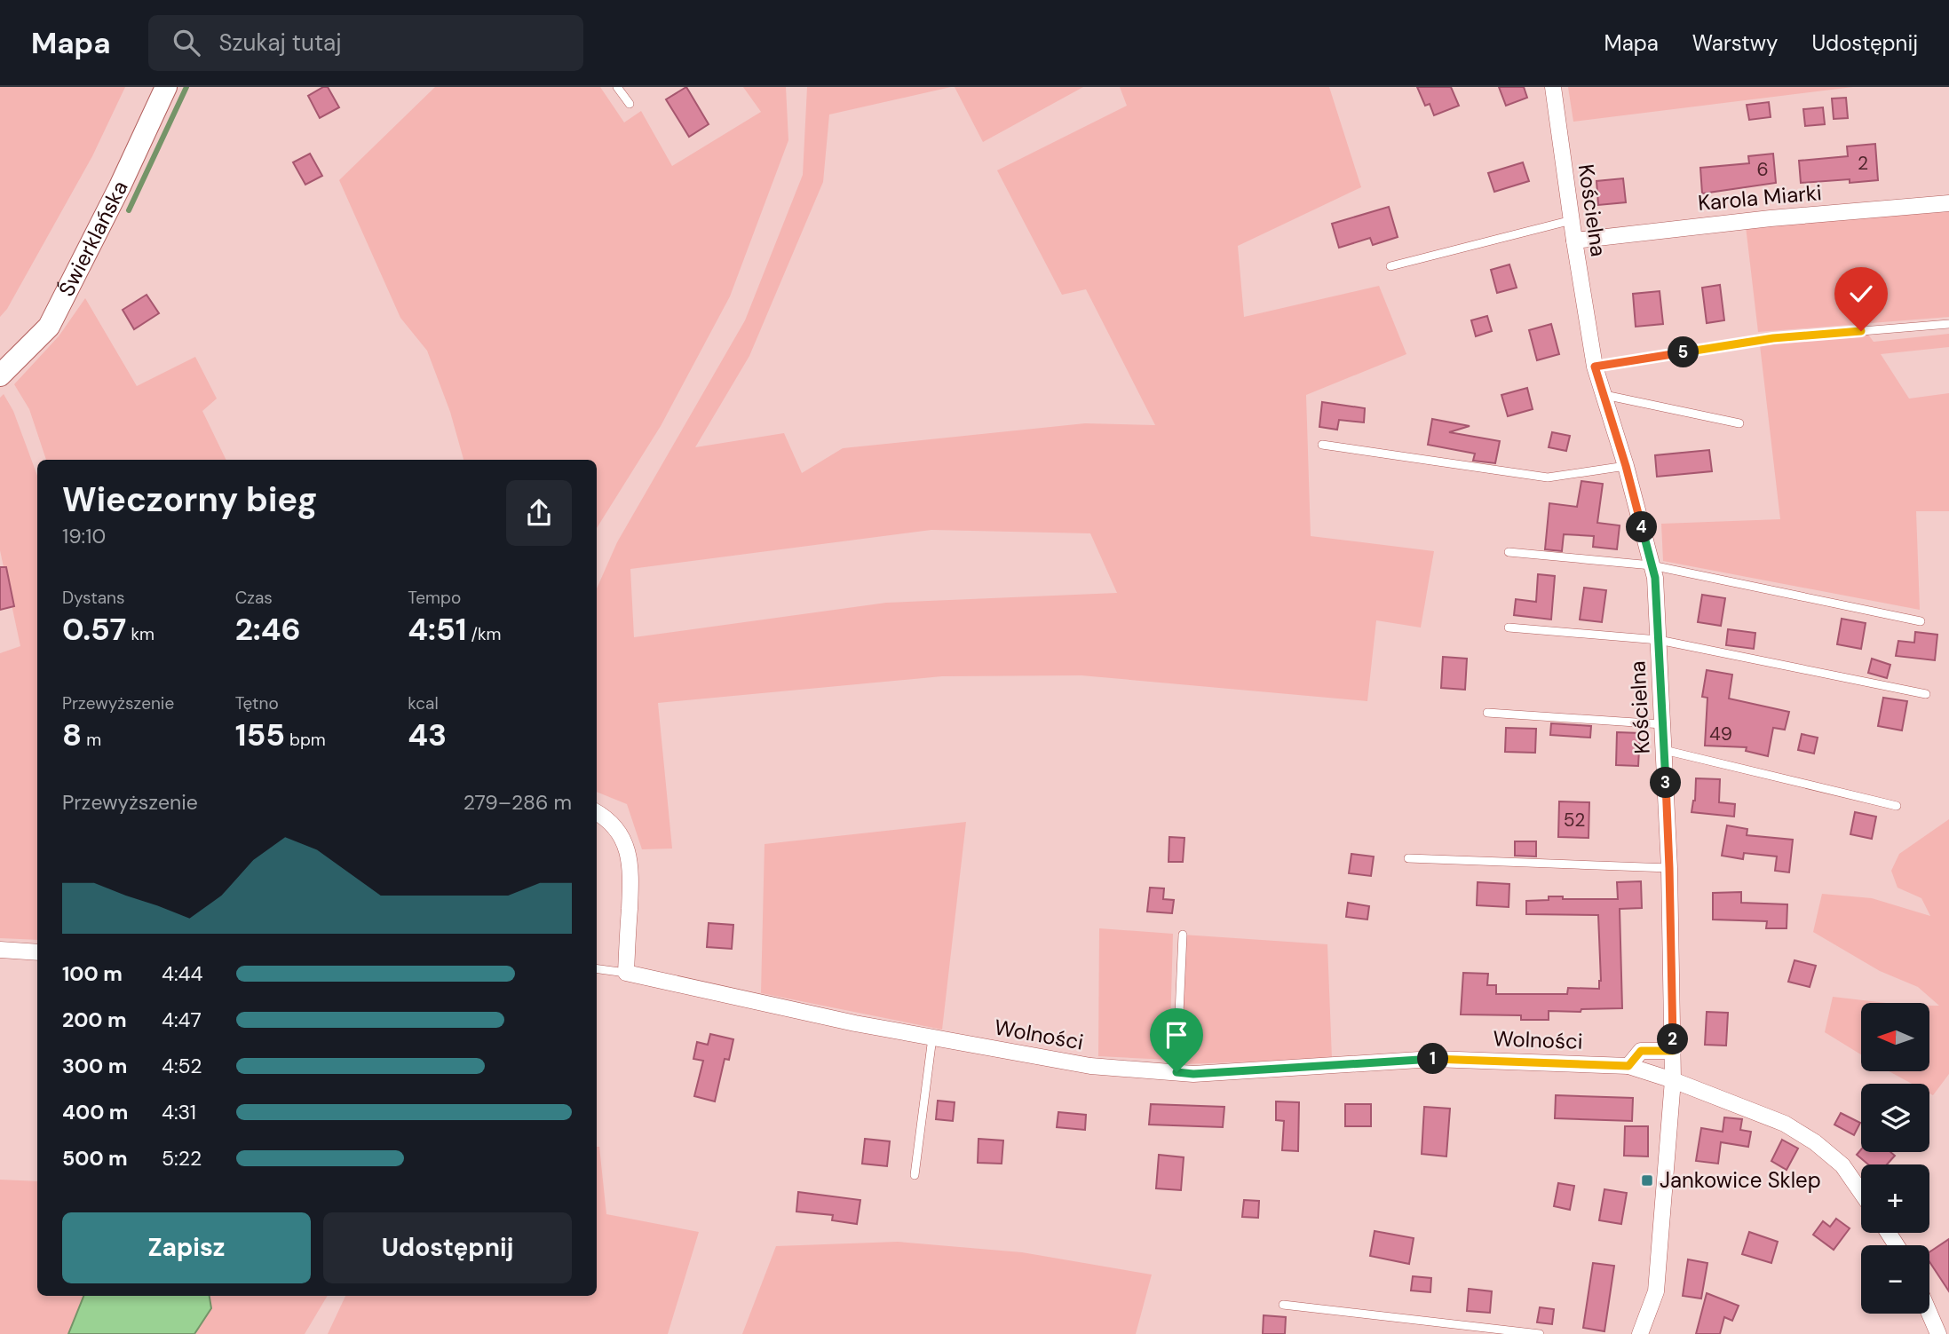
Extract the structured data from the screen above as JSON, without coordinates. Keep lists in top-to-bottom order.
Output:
{
  "streets": {
    "main road": ["Świerklańska"],
    "street": ["Karola Miarki", "Kościelna", "Wolności"]
  },
  "crossings": [
    ["Karola Miarki", "Kościelna"],
    ["Kościelna", "Wolności"]
  ],
  "places": {
    "transit": ["Jankowice Sklep"]
  },
  "house_numbers": [
    "2",
    "6",
    "49",
    "52"
  ],
  "north": "left",
  "page": {
    "header": "Mapa",
    "search": "Szukaj tutaj",
    "nav": ["Mapa", "Warstwy", "Udostępnij"],
    "pins": [
      "5",
      "4",
      "3",
      "2",
      "1"
    ],
    "heading": ["Wieczorny bieg", "19:10"],
    "stats": [
      ["Dystans", "0.57 km"],
      ["Czas", "2:46"],
      ["Tempo", "4:51 /km"],
      ["Przewyższenie", "8 m"],
      ["Tętno", "155 bpm"],
      ["kcal", "43"]
    ],
    "chart": ["Przewyższenie", "279–286 m"],
    "list": [
      {
        "name": "100 m",
        "note": "4:44"
      },
      {
        "name": "200 m",
        "note": "4:47"
      },
      {
        "name": "300 m",
        "note": "4:52"
      },
      {
        "name": "400 m",
        "note": "4:31"
      },
      {
        "name": "500 m",
        "note": "5:22"
      }
    ],
    "map_buttons": ["+", "−"],
    "buttons": ["Zapisz", "Udostępnij"]
  }
}
